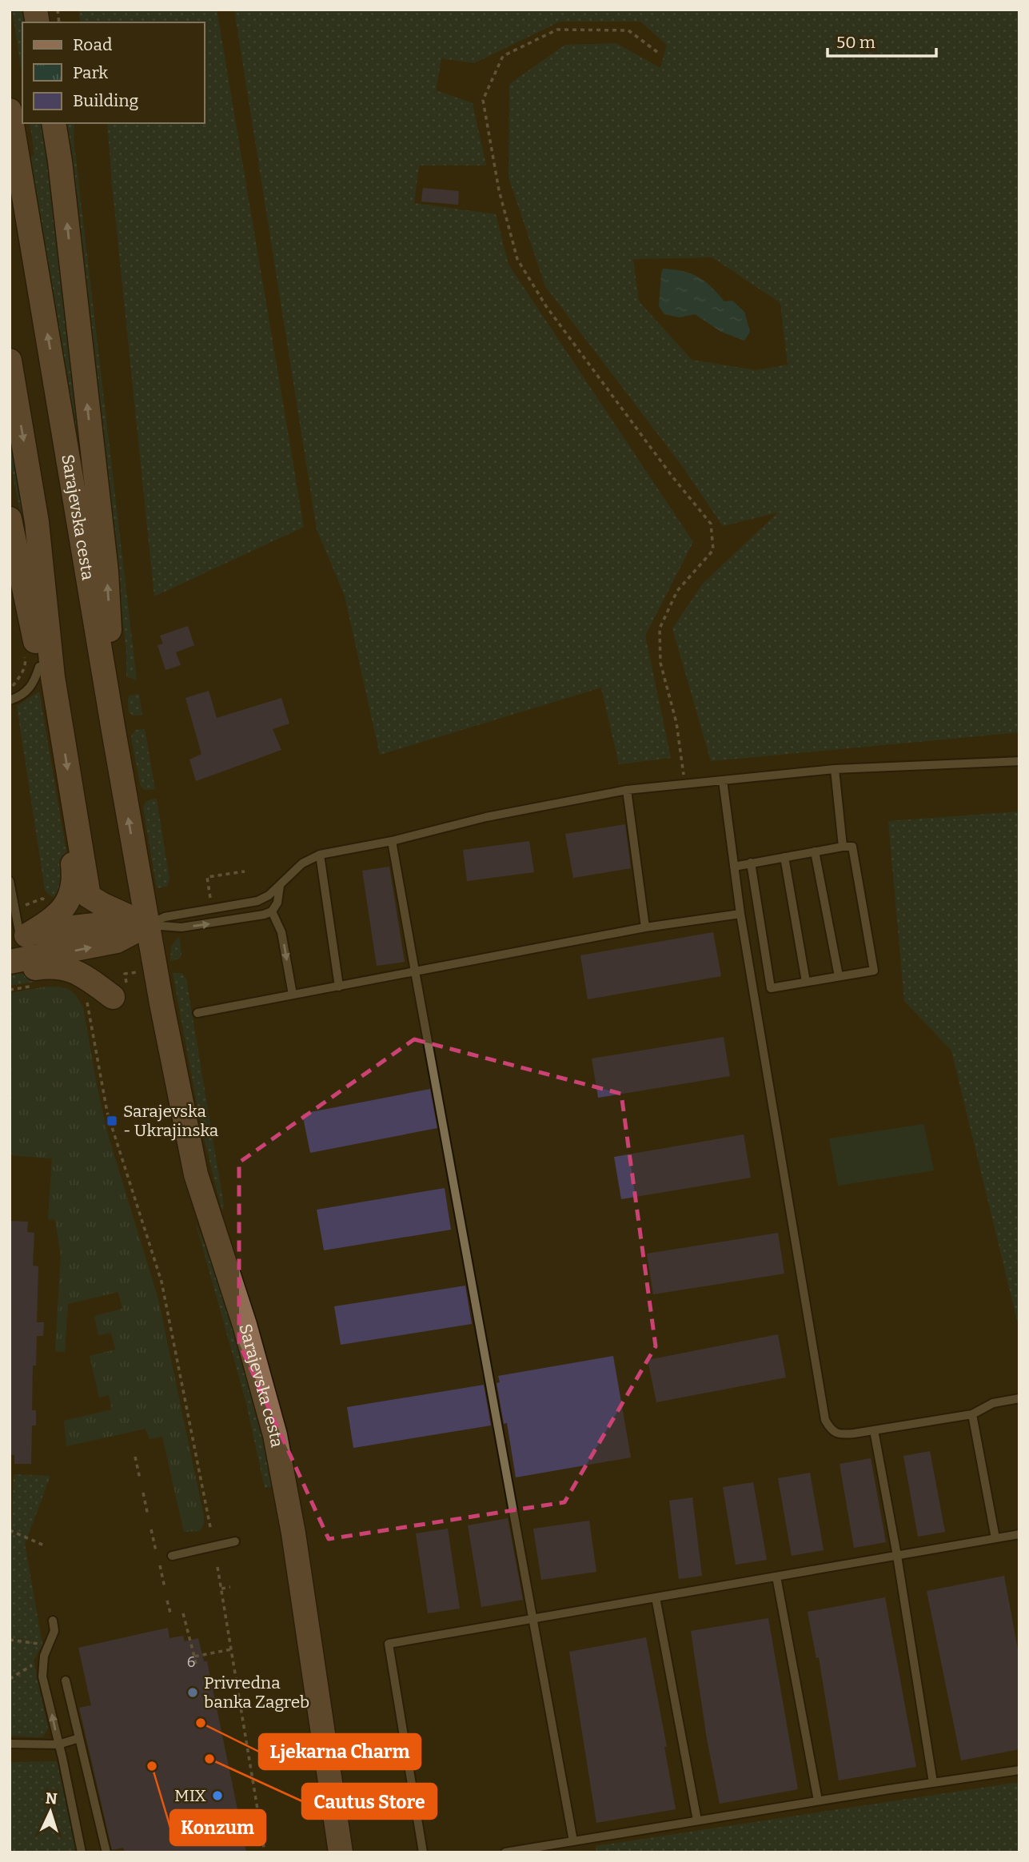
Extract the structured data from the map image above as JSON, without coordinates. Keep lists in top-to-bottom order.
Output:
{
  "streets": {
    "main road": ["Sarajevska cesta"]
  },
  "places": {
    "transit": ["Sarajevska - Ukrajinska"],
    "other": [
      "Privredna banka Zagreb",
      "Ljekarna Charm",
      "Cautus Store",
      "Konzum",
      "MIX"
    ]
  },
  "house_numbers": ["6"],
  "legend": ["Road", "Park", "Building"],
  "scale_bar": "50 m",
  "north": "top"
}
